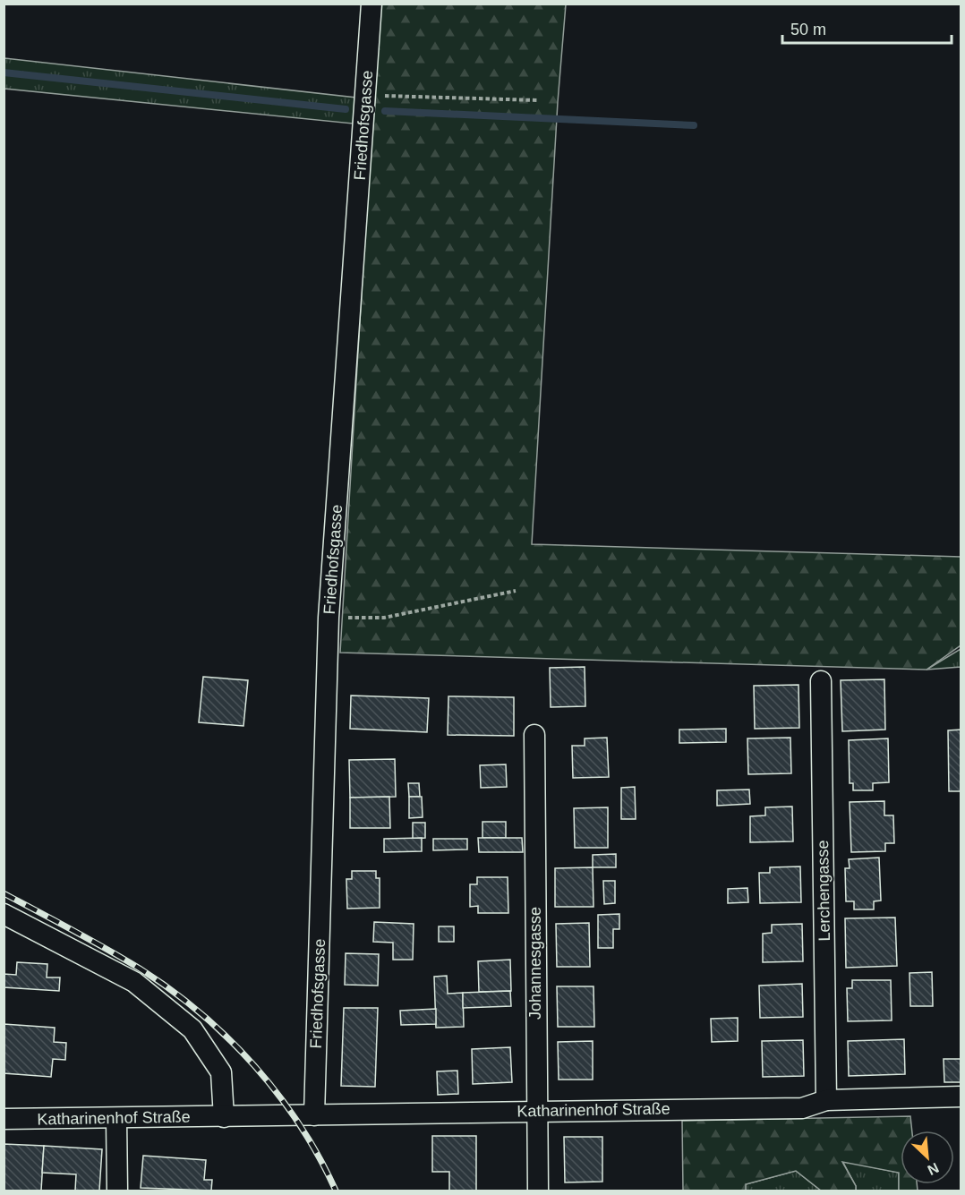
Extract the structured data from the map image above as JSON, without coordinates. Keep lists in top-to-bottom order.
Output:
{
  "streets": {
    "street": [
      "Friedhofsgasse",
      "Lerchengasse",
      "Johannesgasse",
      "Katharinenhof Straße"
    ]
  },
  "crossings": [
    ["Friedhofsgasse", "Katharinenhof Straße"],
    ["Lerchengasse", "Katharinenhof Straße"],
    ["Johannesgasse", "Katharinenhof Straße"]
  ],
  "scale_bar": "50 m",
  "north": "bottom right"
}
